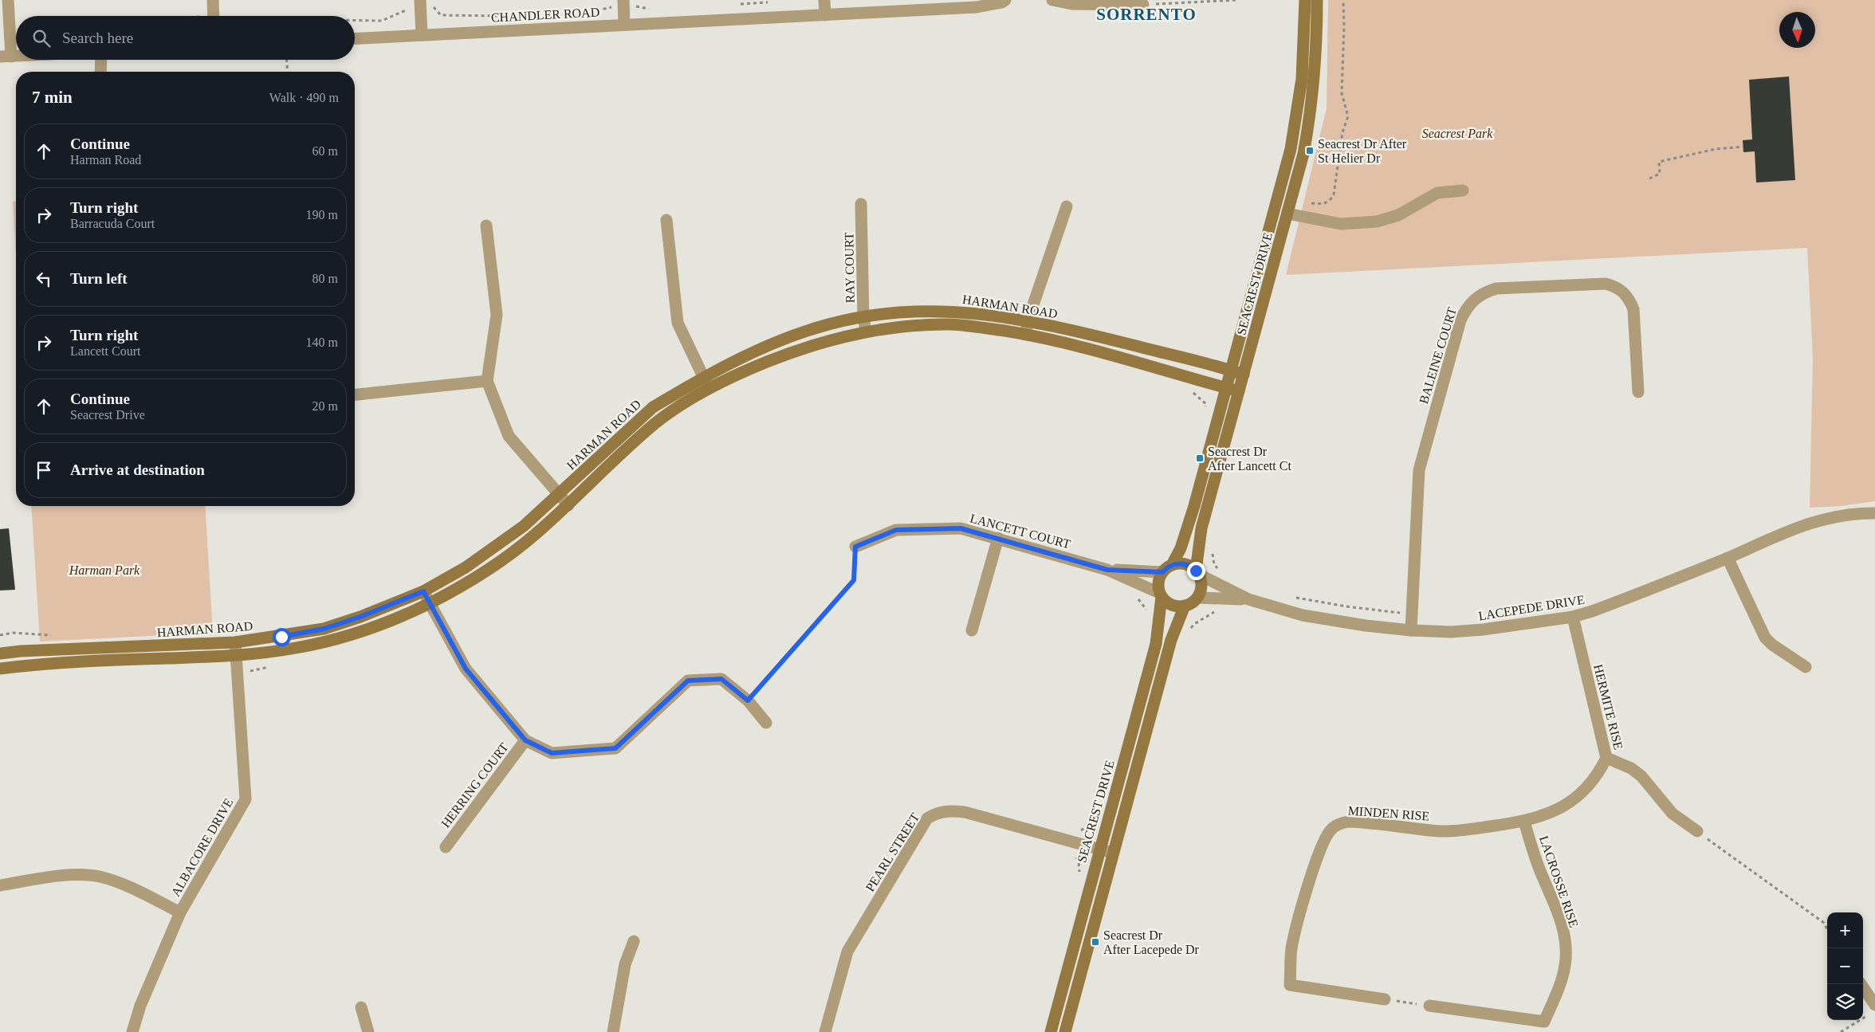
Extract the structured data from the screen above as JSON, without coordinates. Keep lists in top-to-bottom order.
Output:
{
  "streets": {
    "street": [
      "CHANDLER ROAD",
      "RAY COURT",
      "SEACREST DRIVE",
      "HARMAN ROAD",
      "BALEINE COURT",
      "LANCETT COURT",
      "LACEPEDE DRIVE",
      "HERMITE RISE",
      "HERRING COURT",
      "MINDEN RISE",
      "ALBACORE DRIVE",
      "PEARL STREET",
      "LACROSSE RISE"
    ]
  },
  "crossings": [
    ["RAY COURT", "HARMAN ROAD"],
    ["SEACREST DRIVE", "HARMAN ROAD"],
    ["SEACREST DRIVE", "LANCETT COURT"],
    ["SEACREST DRIVE", "LACEPEDE DRIVE"],
    ["SEACREST DRIVE", "PEARL STREET"],
    ["HARMAN ROAD", "ALBACORE DRIVE"],
    ["BALEINE COURT", "LACEPEDE DRIVE"],
    ["LANCETT COURT", "LACEPEDE DRIVE"],
    ["LACEPEDE DRIVE", "HERMITE RISE"],
    ["HERMITE RISE", "MINDEN RISE"],
    ["MINDEN RISE", "LACROSSE RISE"]
  ],
  "districts": ["SORRENTO"],
  "parks": ["Seacrest Park", "Harman Park"],
  "places": {
    "transit": ["Seacrest Dr After St Helier Dr", "Seacrest Dr After Lancett Ct", "Seacrest Dr After Lacepede Dr"]
  },
  "north": "bottom",
  "page": {
    "search": "Search here",
    "heading": ["7 min", "Walk · 490 m"],
    "list": [
      ["Continue", "Harman Road", "60 m"],
      ["Turn right", "Barracuda Court", "190 m"],
      ["Turn left", "80 m"],
      ["Turn right", "Lancett Court", "140 m"],
      ["Continue", "Seacrest Drive", "20 m"],
      "Arrive at destination"
    ],
    "map_buttons": ["+", "−"]
  }
}
